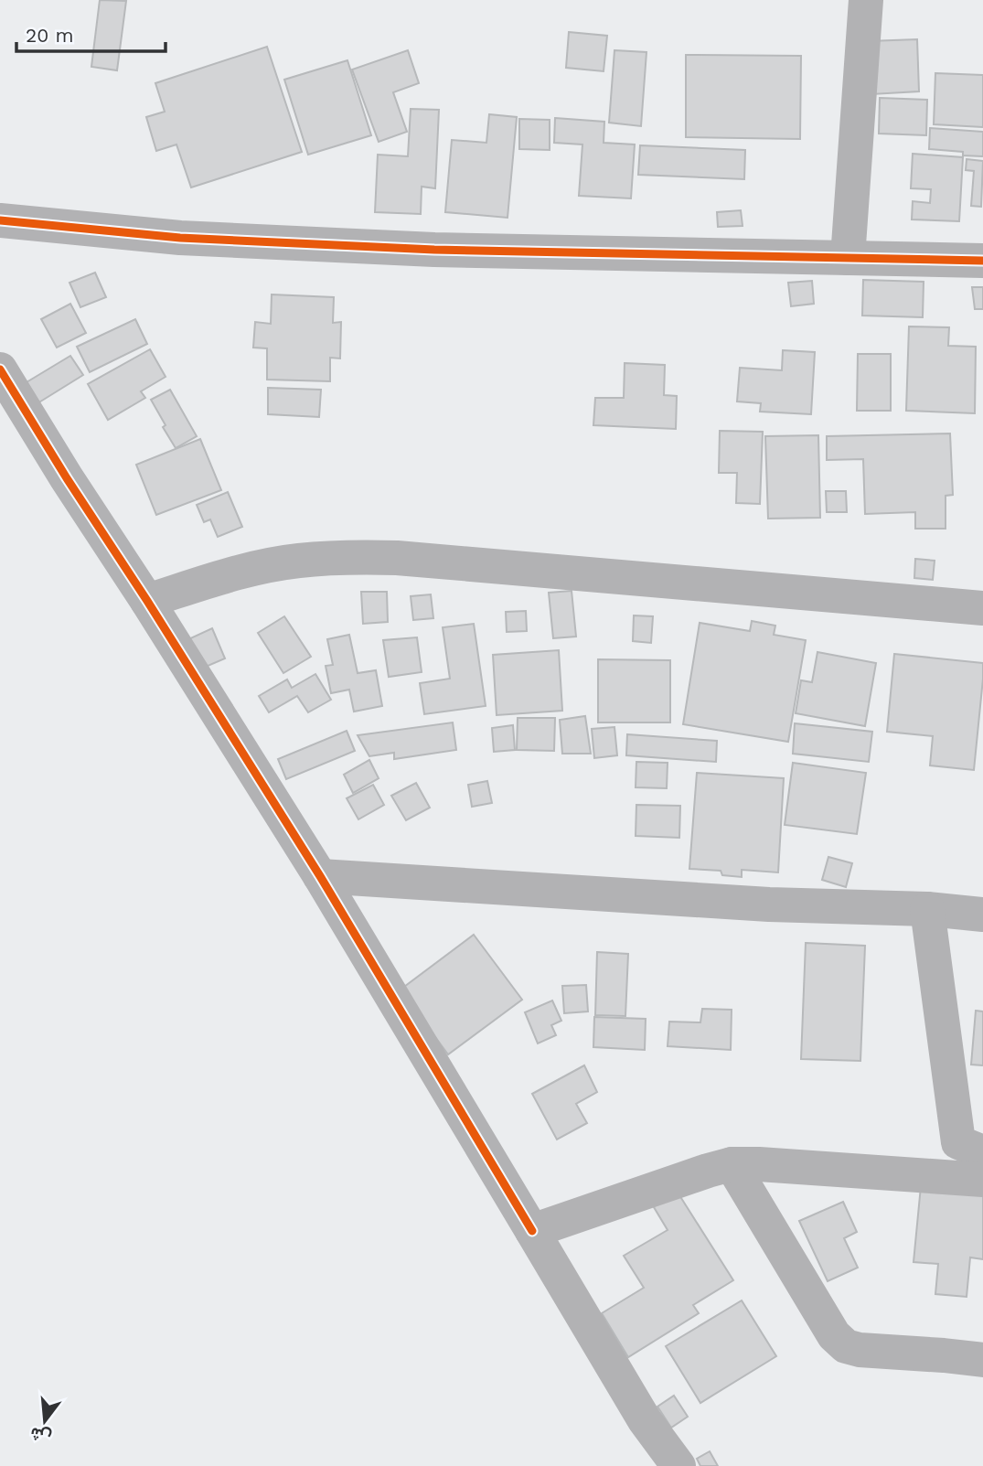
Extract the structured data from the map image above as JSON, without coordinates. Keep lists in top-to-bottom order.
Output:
{
  "scale_bar": "20 m",
  "north": "bottom"
}
